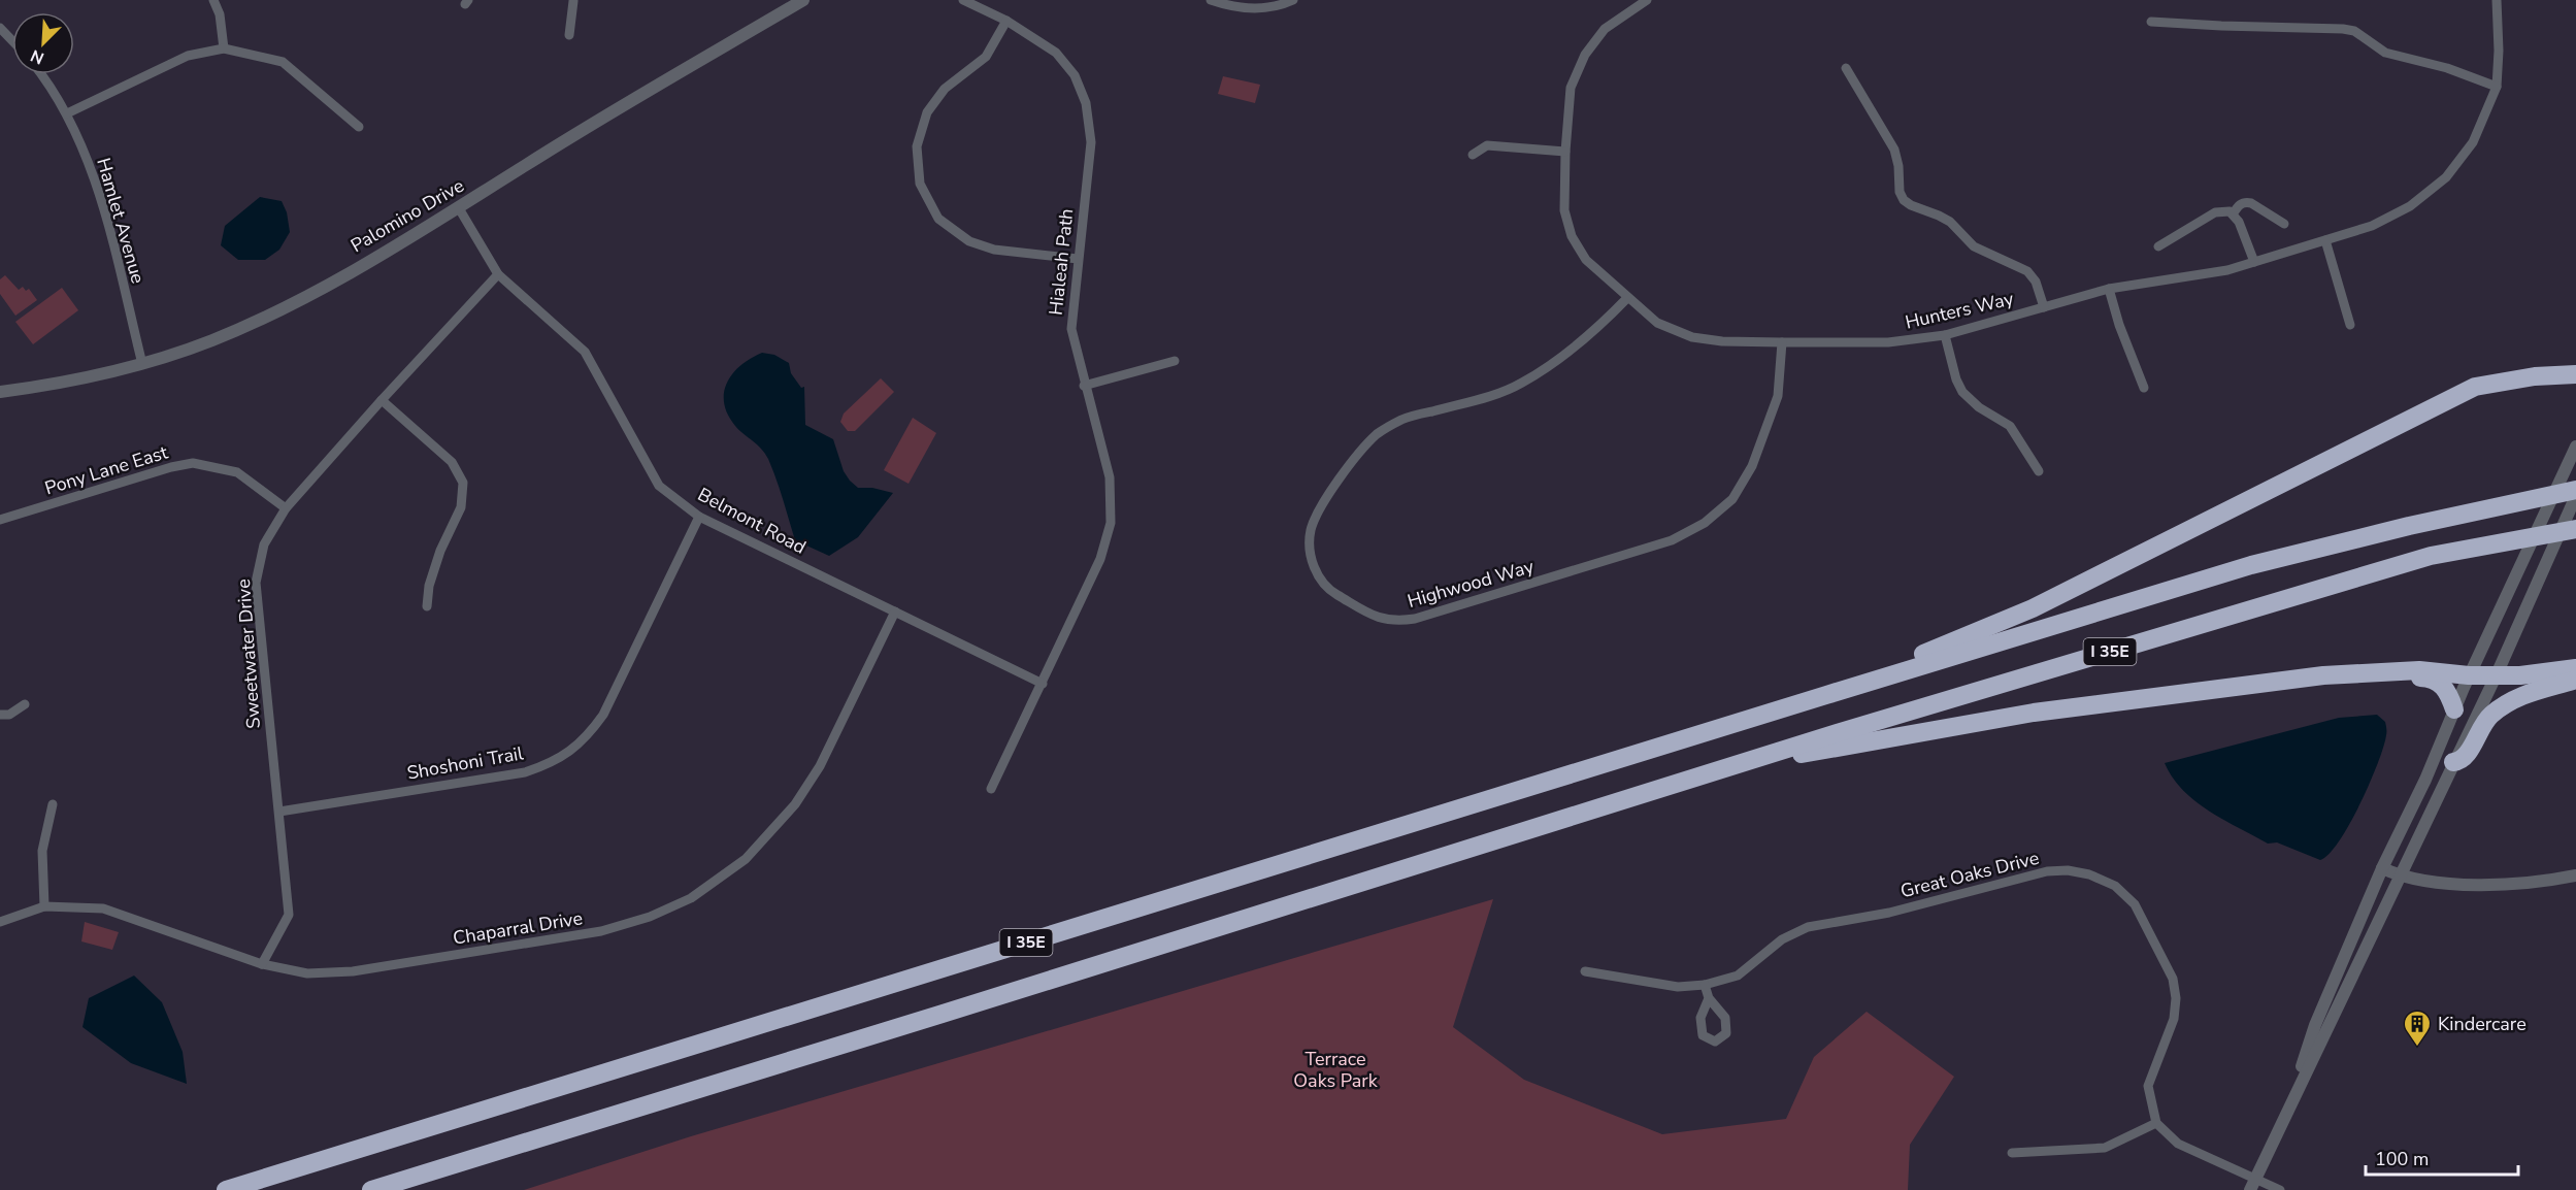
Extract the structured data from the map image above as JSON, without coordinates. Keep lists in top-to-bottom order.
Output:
{
  "streets": {
    "highway": ["I 35E"],
    "street": [
      "Palomino Drive",
      "Hamlet Avenue",
      "Hialeah Path",
      "Hunters Way",
      "Pony Lane East",
      "Belmont Road",
      "Highwood Way",
      "Sweetwater Drive",
      "Shoshoni Trail",
      "Great Oaks Drive",
      "Chaparral Drive"
    ]
  },
  "crossings": [
    ["Palomino Drive", "Hamlet Avenue"],
    ["Palomino Drive", "Belmont Road"],
    ["Hialeah Path", "Belmont Road"],
    ["Hunters Way", "Highwood Way"],
    ["Pony Lane East", "Sweetwater Drive"],
    ["Belmont Road", "Sweetwater Drive"],
    ["Belmont Road", "Shoshoni Trail"],
    ["Belmont Road", "Chaparral Drive"],
    ["Sweetwater Drive", "Shoshoni Trail"],
    ["Sweetwater Drive", "Chaparral Drive"]
  ],
  "parks": ["Terrace Oaks Park"],
  "places": {
    "building": ["Kindercare"]
  },
  "scale_bar": "100 m",
  "north": "bottom left"
}
